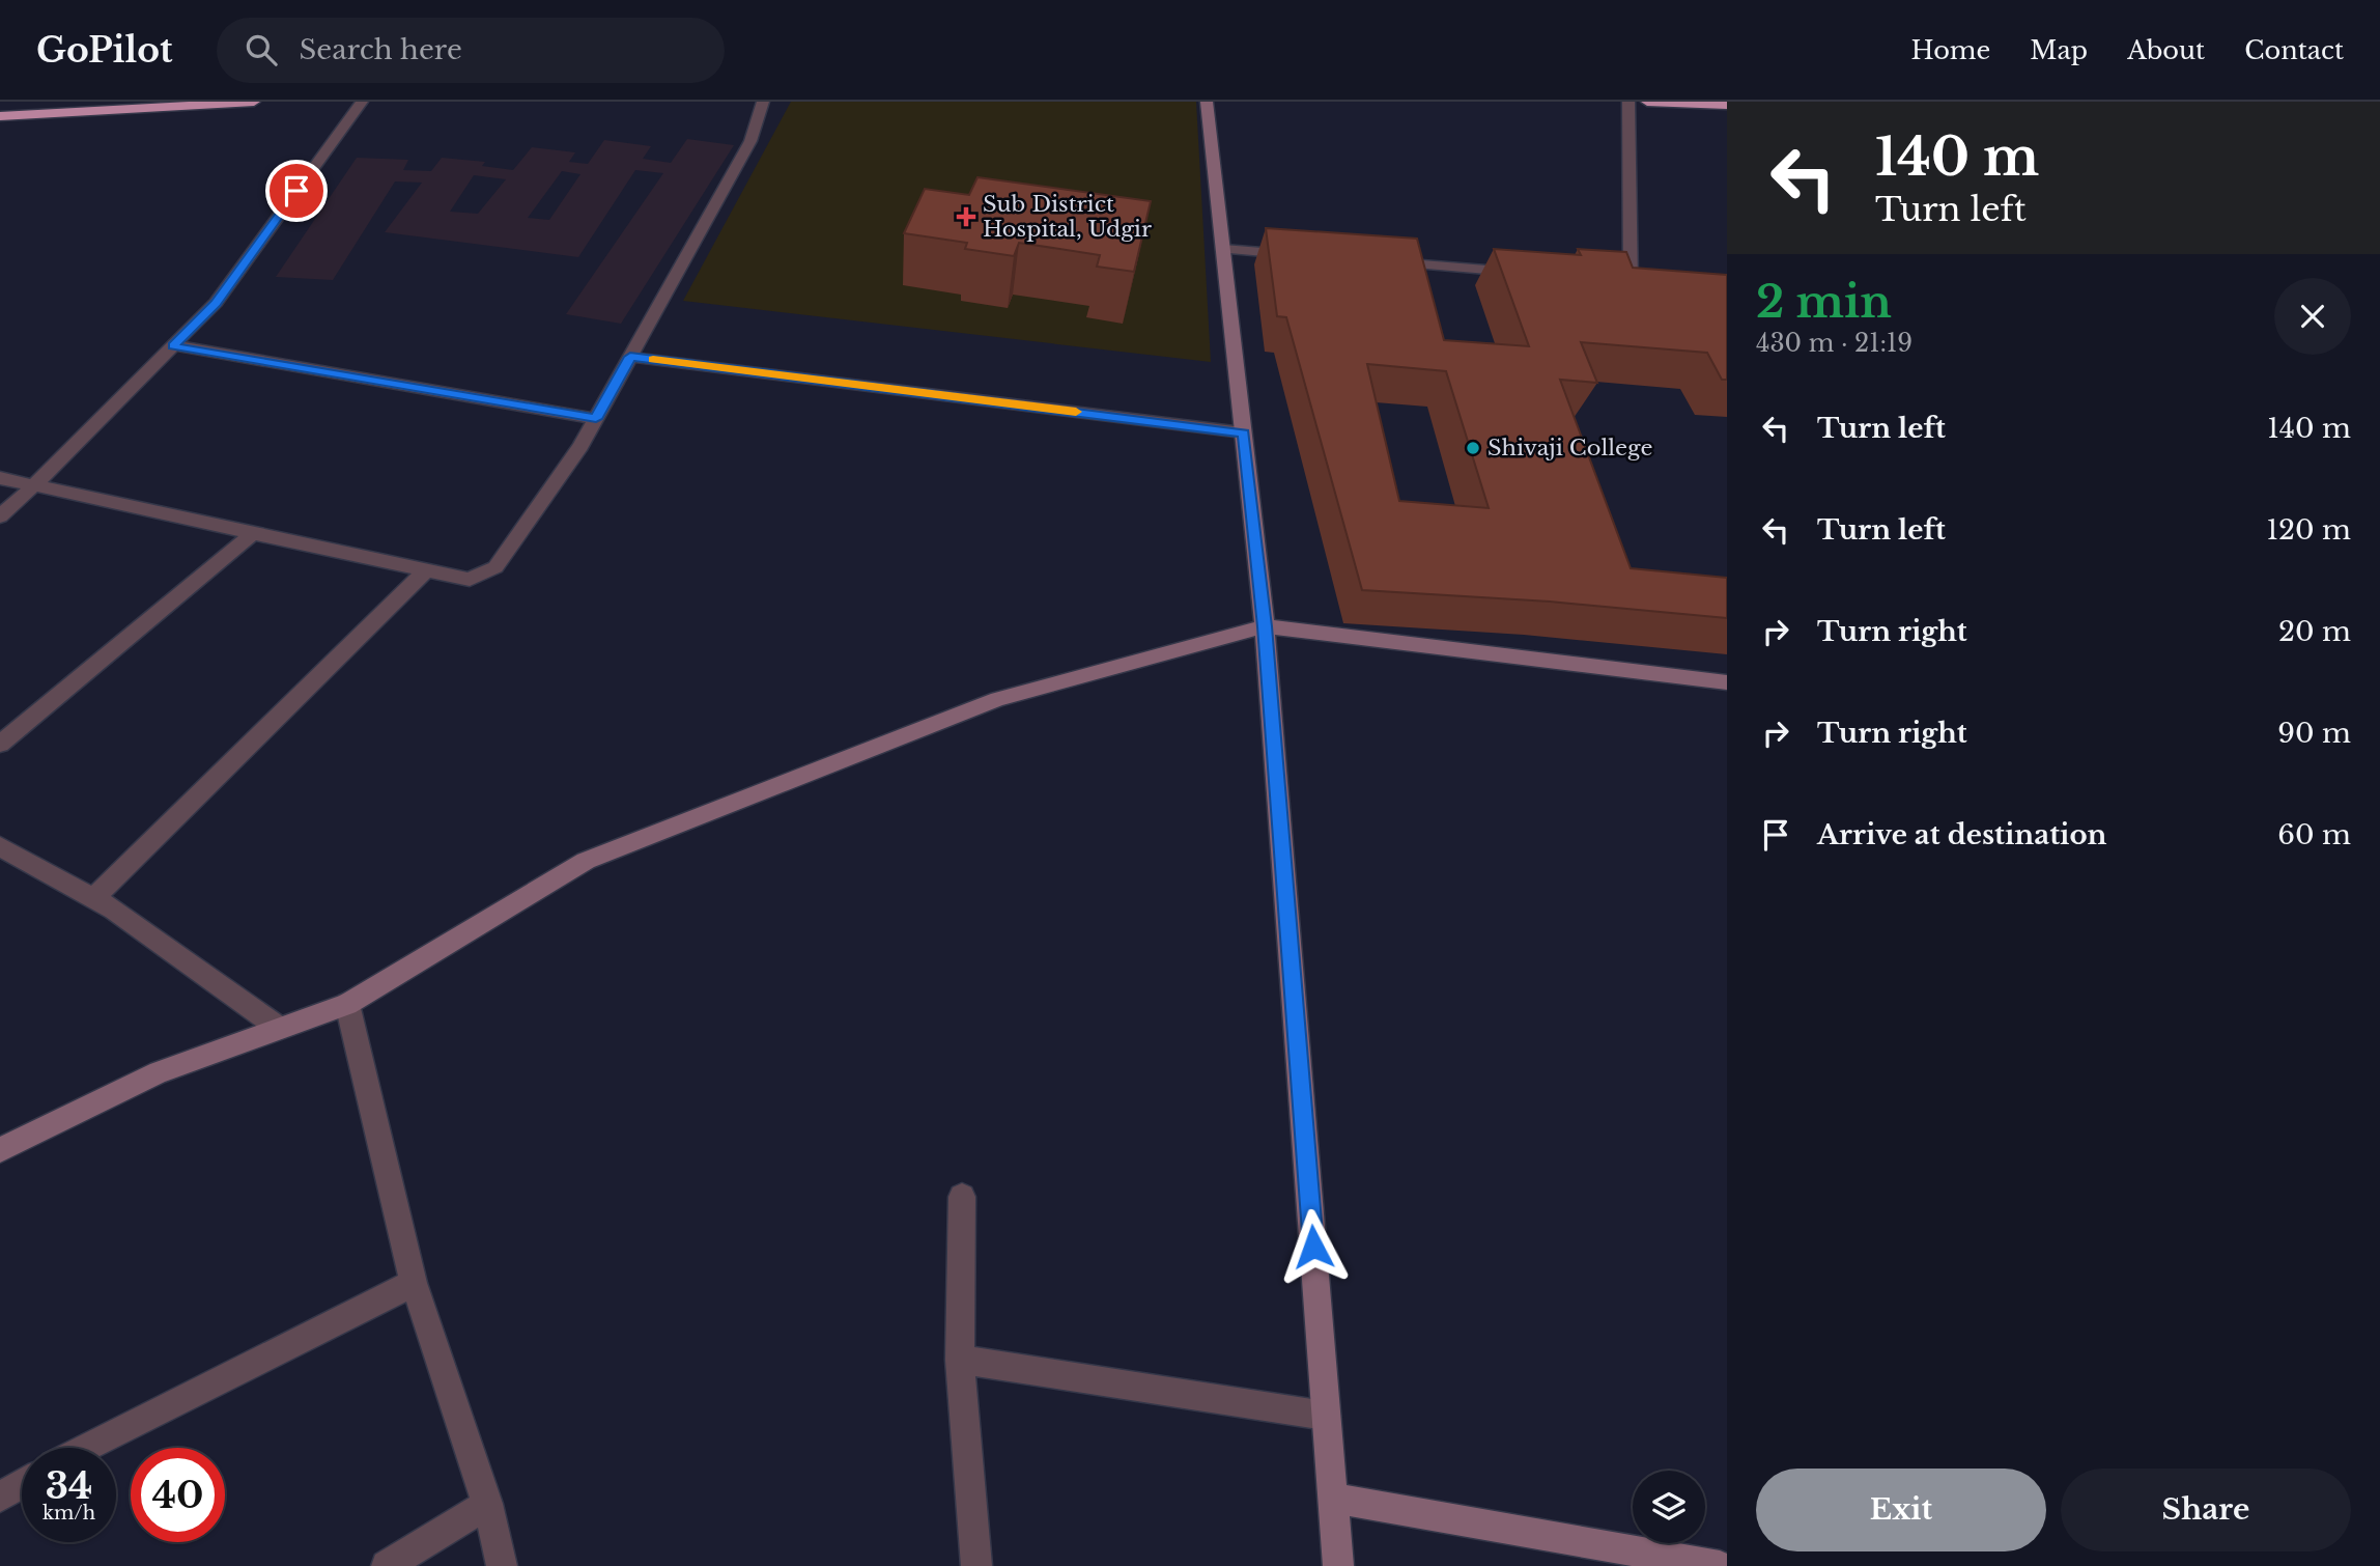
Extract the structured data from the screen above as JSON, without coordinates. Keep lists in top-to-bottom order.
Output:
{
  "places": {
    "health": ["Sub District Hospital, Udgir"],
    "other": ["Shivaji College"]
  },
  "page": {
    "header": "GoPilot",
    "search": "Search here",
    "nav": [
      "Home",
      "Map",
      "About",
      "Contact"
    ],
    "turn": ["140 m", "Turn left"],
    "heading": ["2 min", "430 m · 21:19"],
    "list": [
      {
        "name": "Turn left",
        "value": "140 m"
      },
      {
        "name": "Turn left",
        "value": "120 m"
      },
      {
        "name": "Turn right",
        "value": "20 m"
      },
      {
        "name": "Turn right",
        "value": "90 m"
      },
      {
        "name": "Arrive at destination",
        "value": "60 m"
      }
    ],
    "speed": "34 km/h",
    "limit": "40",
    "buttons": ["Exit", "Share"]
  }
}
